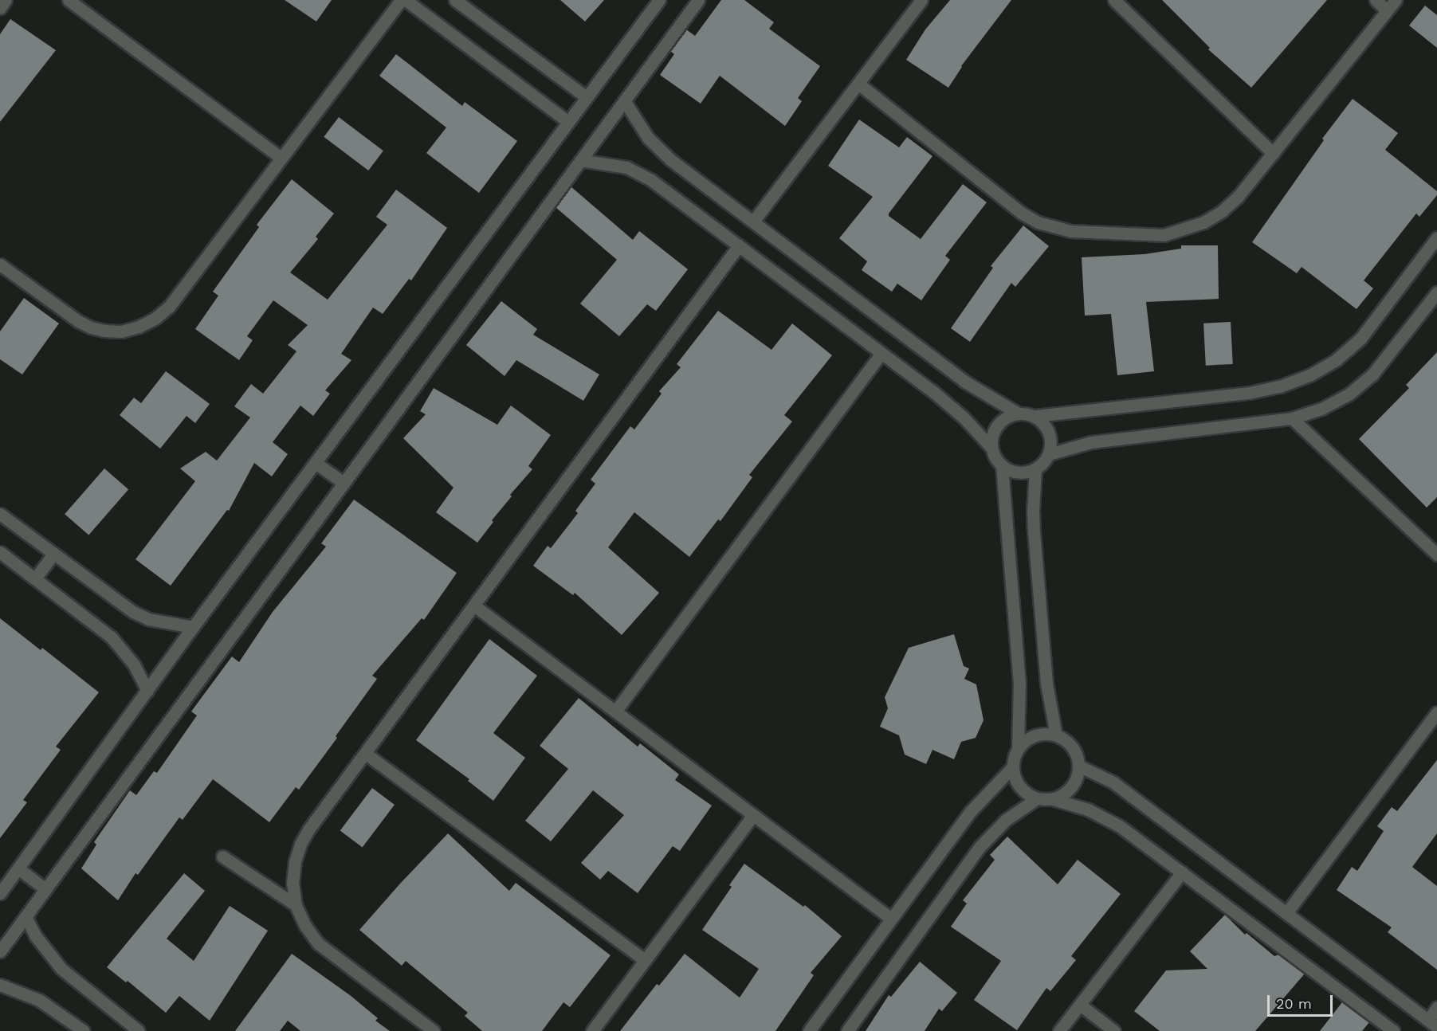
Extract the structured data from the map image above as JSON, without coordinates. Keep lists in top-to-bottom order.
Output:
{
  "scale_bar": "20 m"
}
